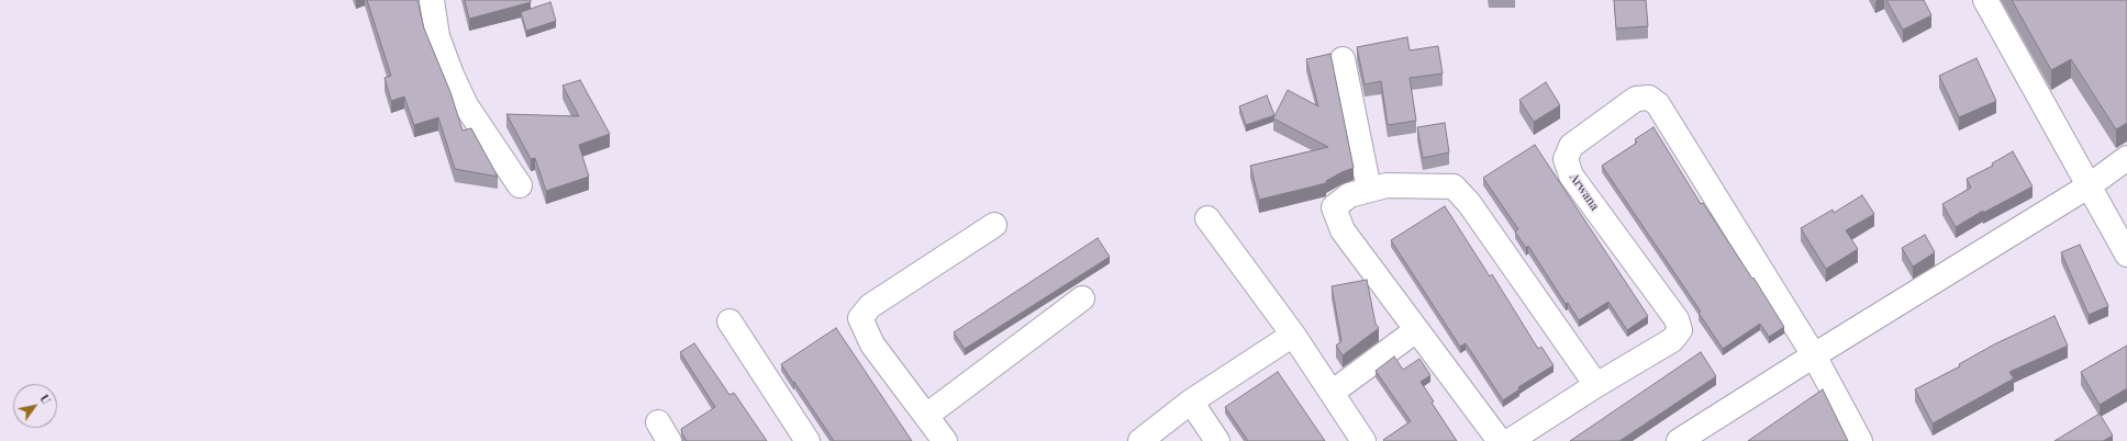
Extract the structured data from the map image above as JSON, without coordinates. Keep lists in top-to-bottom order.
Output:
{
  "streets": {
    "street": ["Arwana"]
  },
  "north": "top right"
}
